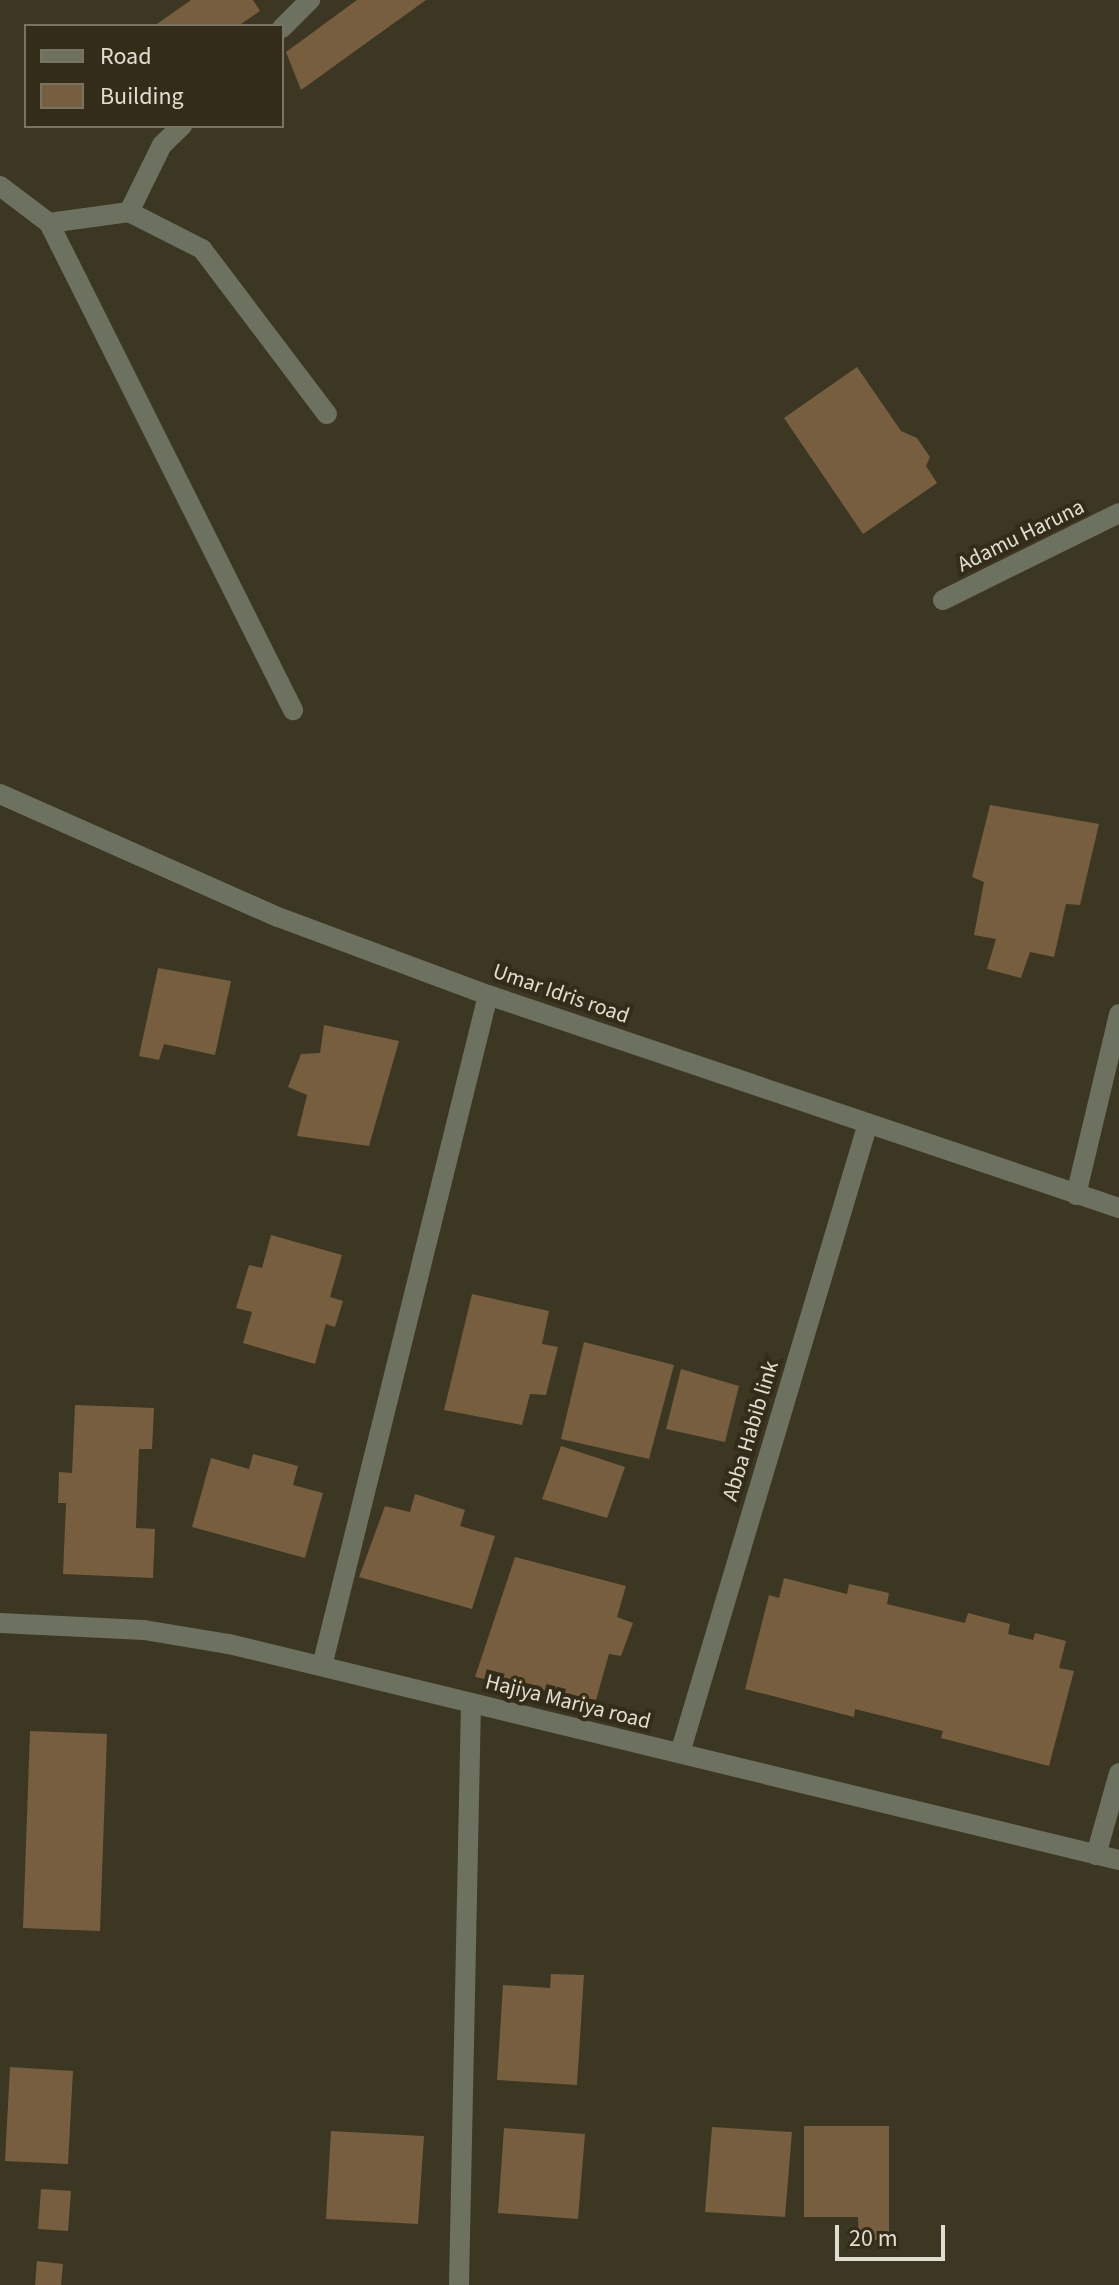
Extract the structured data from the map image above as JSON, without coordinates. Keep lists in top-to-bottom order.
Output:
{
  "streets": {
    "street": [
      "Adamu Haruna",
      "Umar Idris road",
      "Abba Habib link",
      "Hajiya Mariya road"
    ]
  },
  "crossings": [
    ["Umar Idris road", "Abba Habib link"],
    ["Abba Habib link", "Hajiya Mariya road"]
  ],
  "legend": ["Road", "Building"],
  "scale_bar": "20 m"
}
